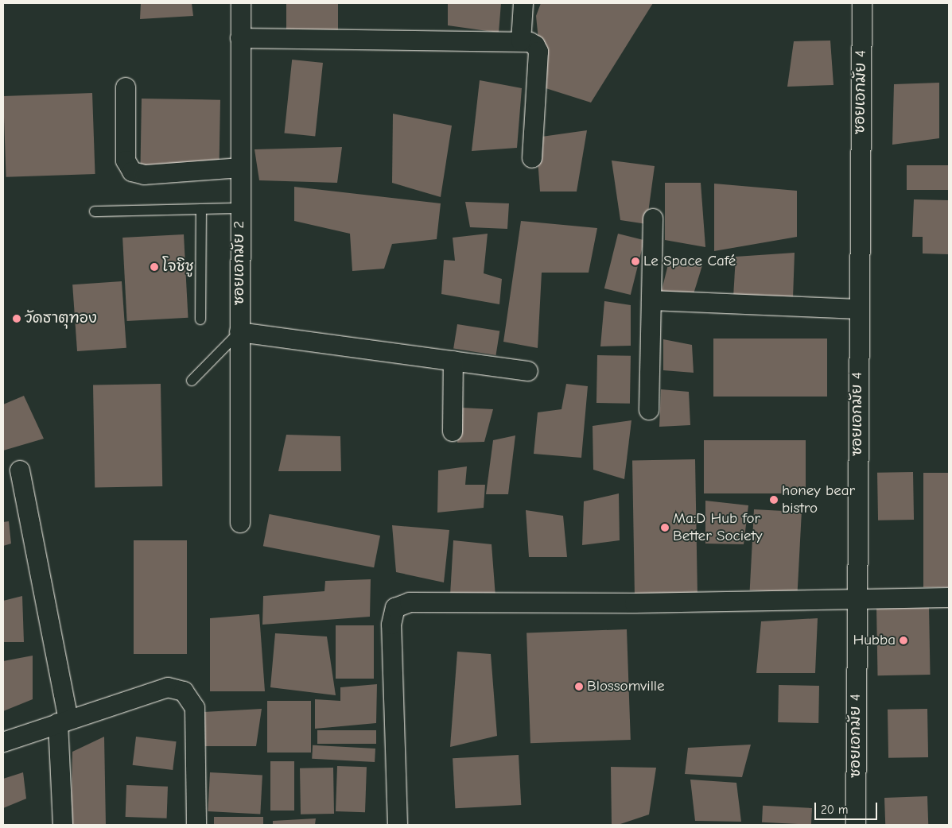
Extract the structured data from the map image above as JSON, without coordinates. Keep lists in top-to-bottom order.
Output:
{
  "streets": {
    "street": ["ซอยเอกมัย 4", "ซอยเอกมัย 2"]
  },
  "places": [
    "Le Space Café",
    "โจชิชู",
    "วัดธาตุทอง",
    "honey bear bistro",
    "Ma:D Hub for Better Society",
    "Hubba",
    "Blossomville"
  ],
  "scale_bar": "20 m"
}
